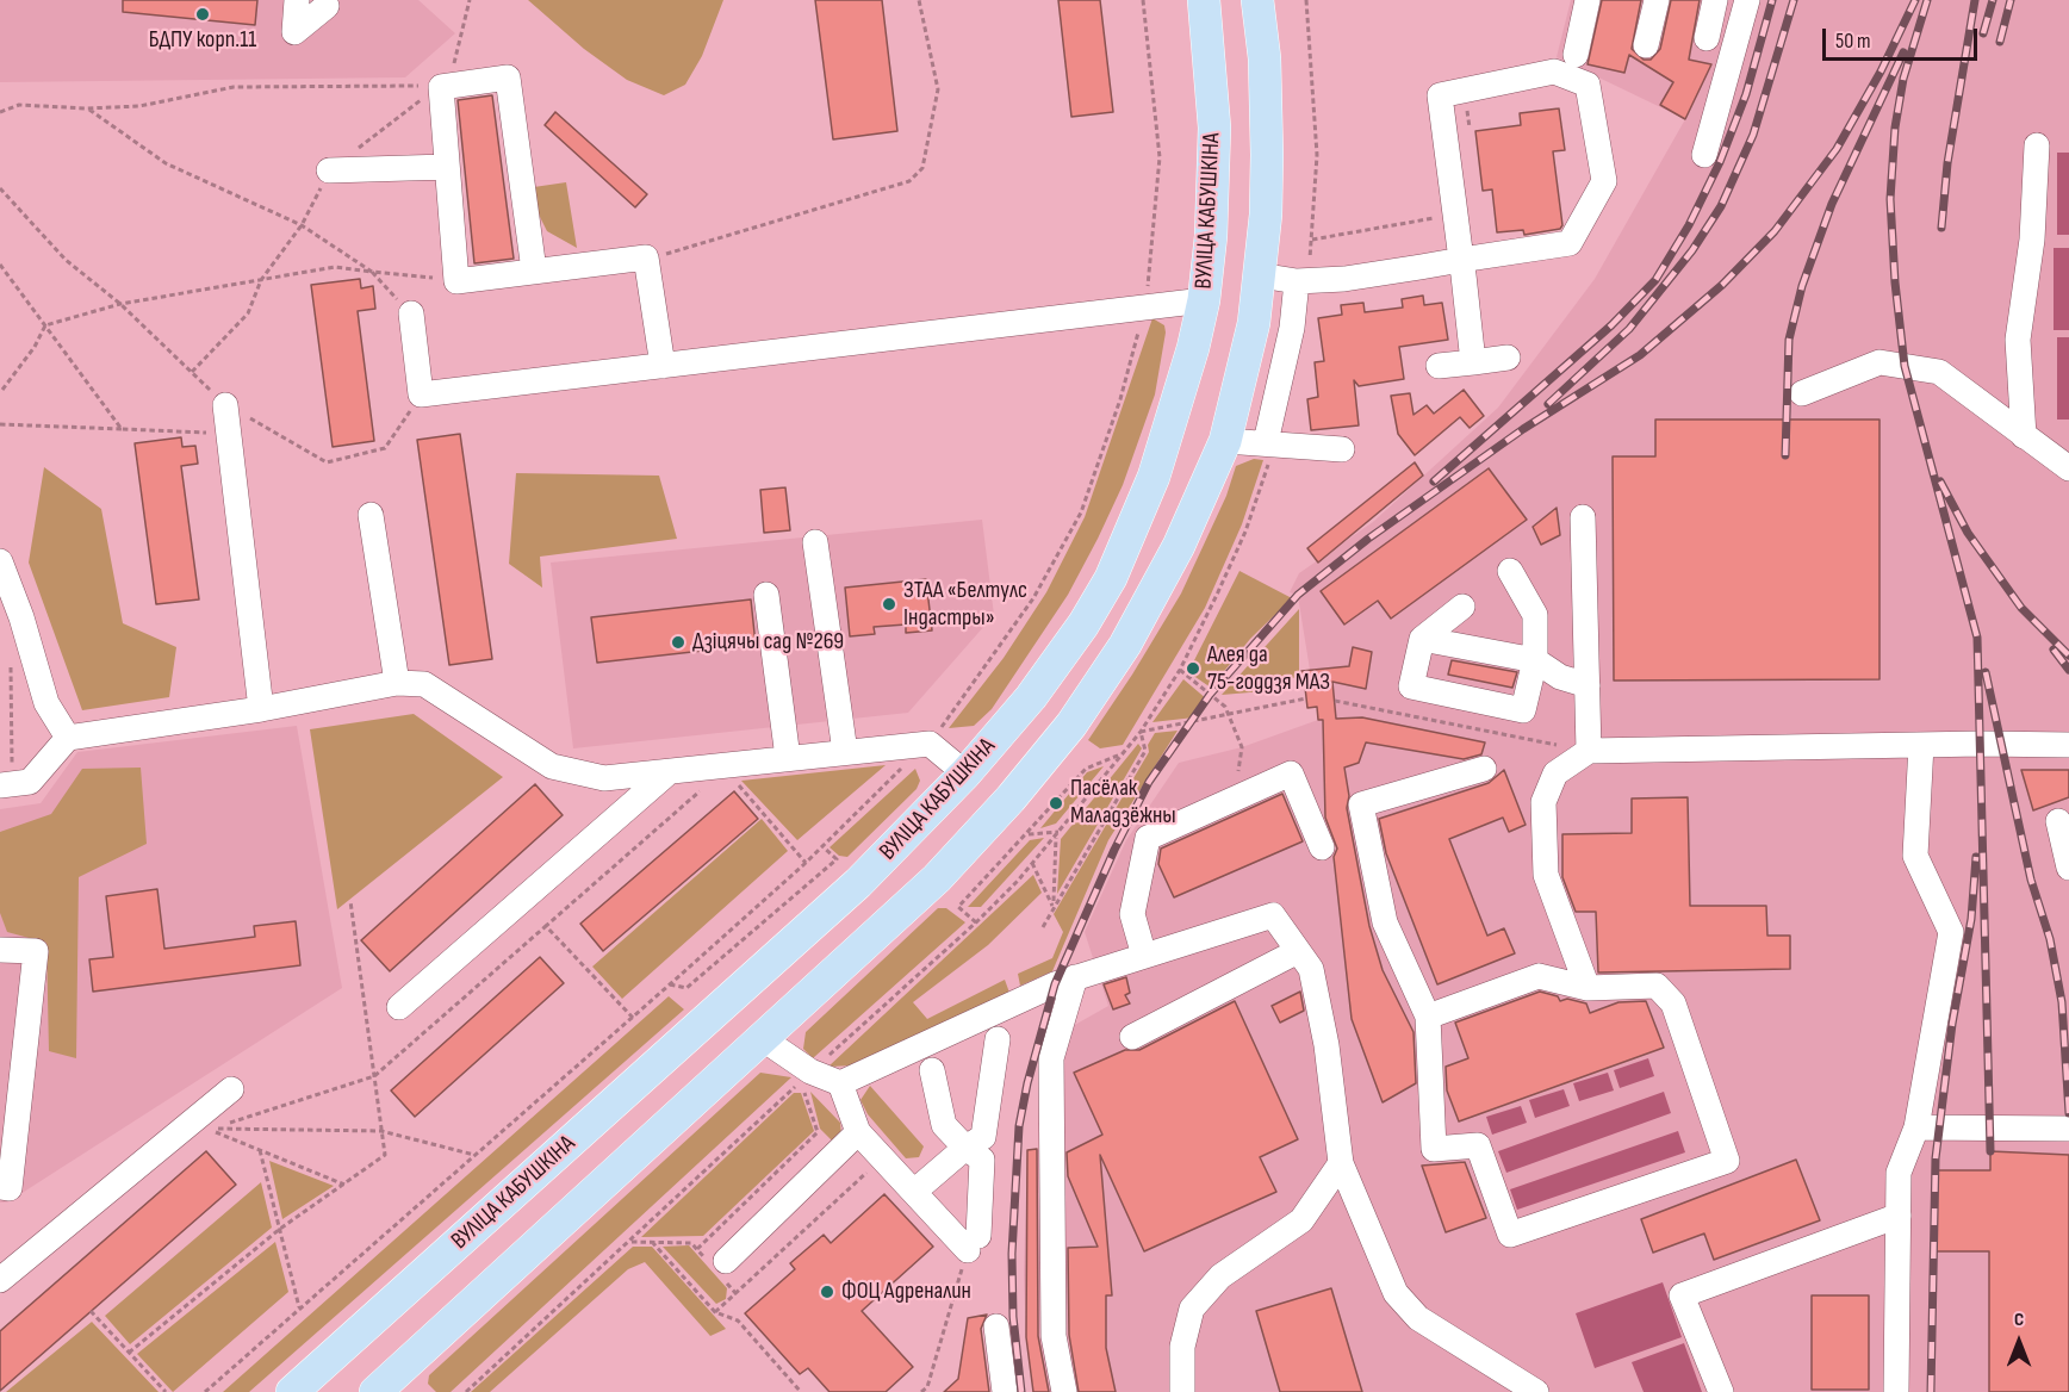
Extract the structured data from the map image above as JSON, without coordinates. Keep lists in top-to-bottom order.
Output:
{
  "streets": {
    "main road": ["ВУЛІЦА КАБУШКІНА"]
  },
  "places": [
    "БДПУ корп.11",
    "ЗТАА «Белтулс Iндастры»",
    "Дзіцячы сад №269",
    "Алея да 75-годдзя МАЗ",
    "Пасёлак Маладзёжны",
    "ФОЦ Адреналин"
  ],
  "scale_bar": "50 m",
  "north": "top"
}
